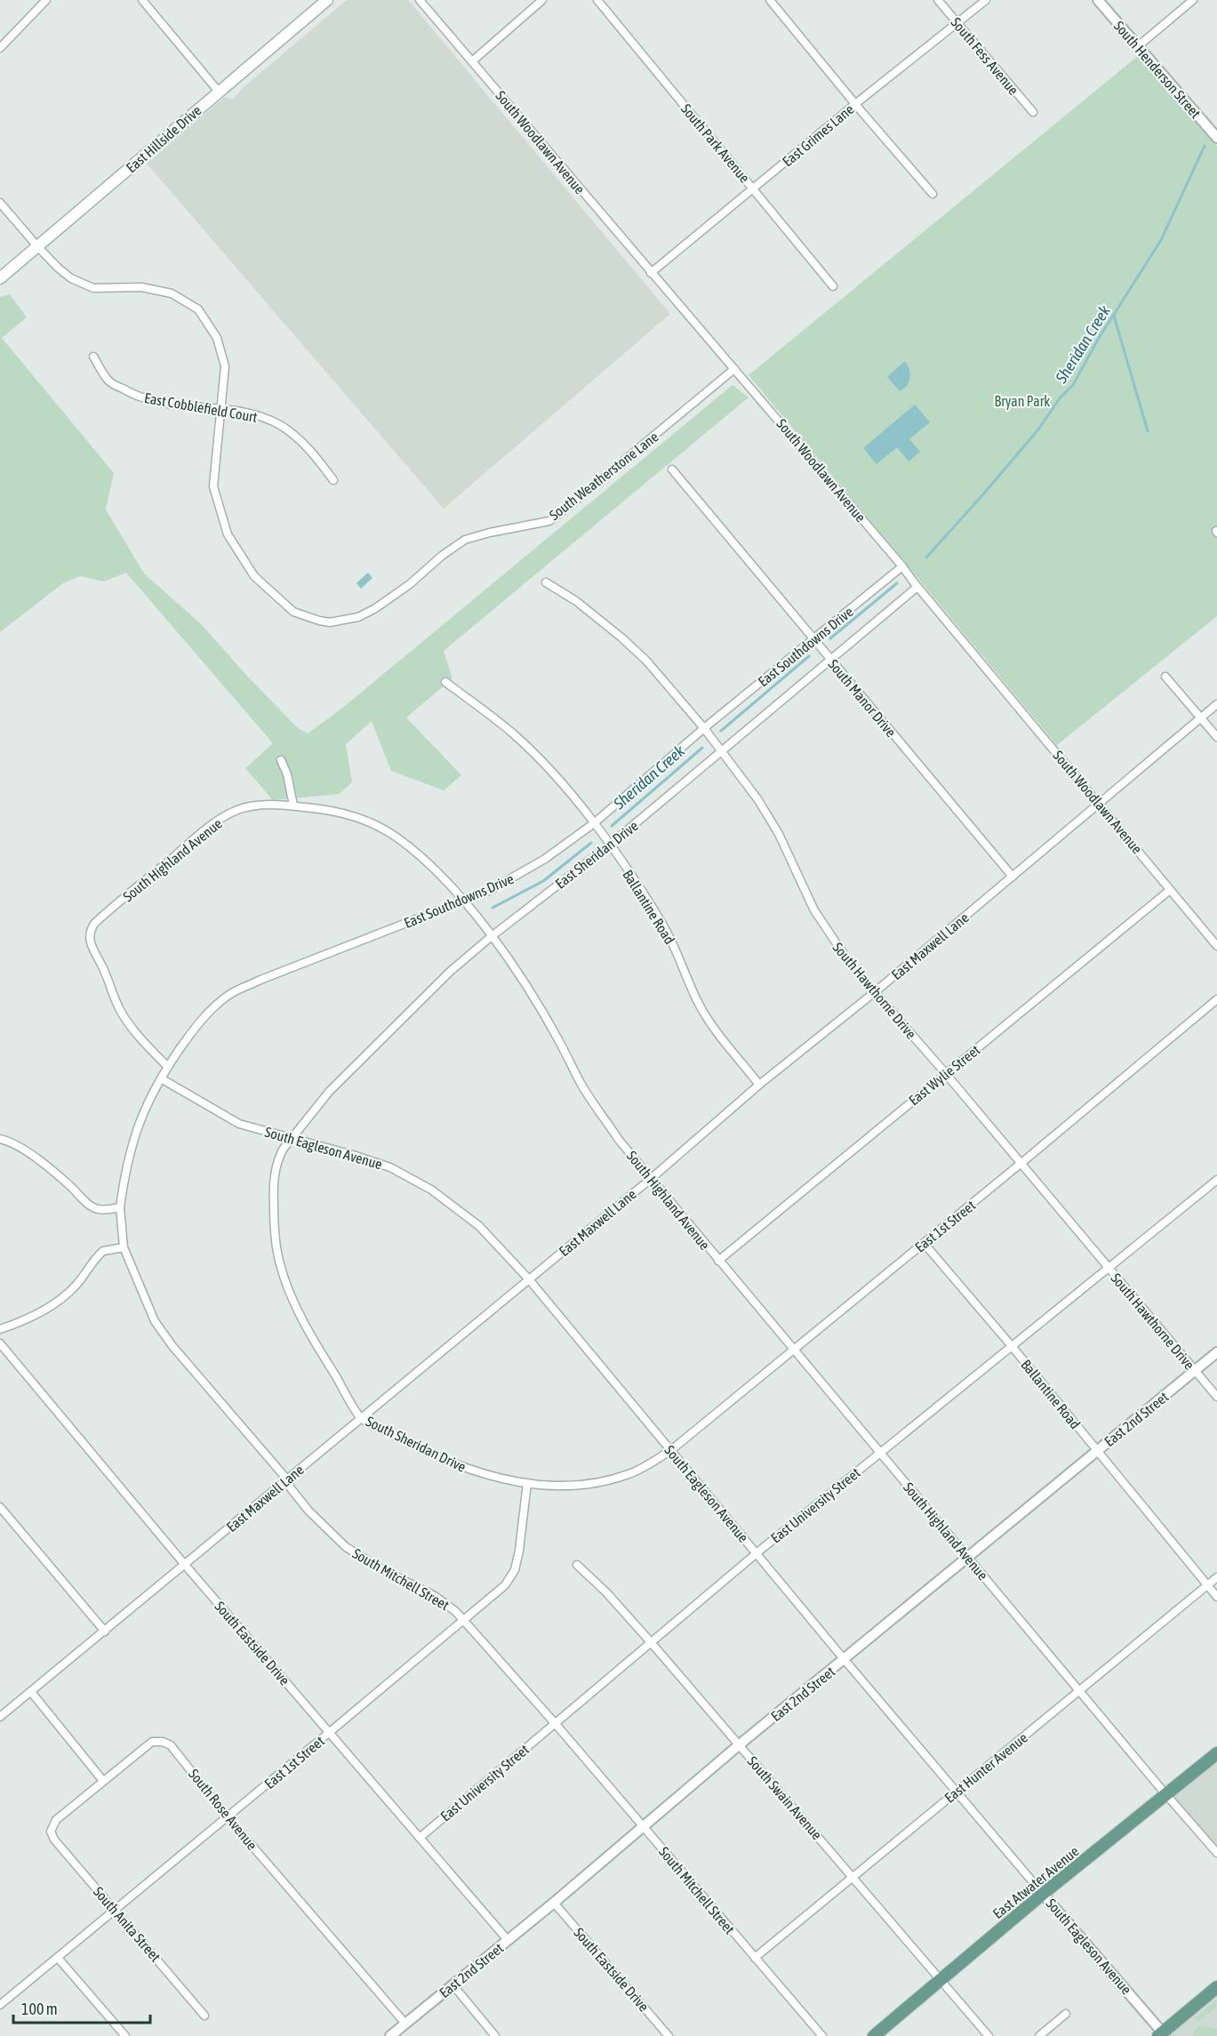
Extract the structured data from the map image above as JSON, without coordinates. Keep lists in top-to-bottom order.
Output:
{
  "streets": {
    "main road": ["East Hillside Drive", "East Atwater Avenue"],
    "street": [
      "South Fess Avenue",
      "South Henderson Street",
      "East Grimes Lane",
      "South Woodlawn Avenue",
      "South Park Avenue",
      "East Cobblefield Court",
      "South Weatherstone Lane",
      "East Southdowns Drive",
      "South Manor Drive",
      "East Sheridan Drive",
      "South Highland Avenue",
      "Ballantine Road",
      "East Maxwell Lane",
      "South Hawthorne Drive",
      "East Wylie Street",
      "South Eagleson Avenue",
      "East 1st Street",
      "East 2nd Street",
      "South Sheridan Drive",
      "East University Street",
      "South Mitchell Street",
      "South Eastside Drive",
      "East Hunter Avenue",
      "South Swain Avenue",
      "South Rose Avenue",
      "South Anita Street"
    ]
  },
  "crossings": [
    ["South Fess Avenue", "East Grimes Lane"],
    ["East Grimes Lane", "South Woodlawn Avenue"],
    ["East Grimes Lane", "South Park Avenue"],
    ["East Hillside Drive", "South Weatherstone Lane"],
    ["South Woodlawn Avenue", "South Weatherstone Lane"],
    ["South Woodlawn Avenue", "East Southdowns Drive"],
    ["South Woodlawn Avenue", "East Sheridan Drive"],
    ["South Woodlawn Avenue", "East Maxwell Lane"],
    ["South Woodlawn Avenue", "East Wylie Street"],
    ["East Cobblefield Court", "South Weatherstone Lane"],
    ["East Southdowns Drive", "South Manor Drive"],
    ["East Southdowns Drive", "South Highland Avenue"],
    ["East Southdowns Drive", "Ballantine Road"],
    ["East Southdowns Drive", "South Hawthorne Drive"],
    ["East Southdowns Drive", "South Eagleson Avenue"],
    ["East Southdowns Drive", "South Mitchell Street"],
    ["South Manor Drive", "East Sheridan Drive"],
    ["South Manor Drive", "East Maxwell Lane"],
    ["East Sheridan Drive", "South Highland Avenue"],
    ["East Sheridan Drive", "Ballantine Road"],
    ["East Sheridan Drive", "South Hawthorne Drive"],
    ["East Sheridan Drive", "South Eagleson Avenue"],
    ["East Sheridan Drive", "South Sheridan Drive"],
    ["South Highland Avenue", "East Maxwell Lane"],
    ["South Highland Avenue", "East Wylie Street"],
    ["South Highland Avenue", "East 1st Street"],
    ["South Highland Avenue", "East 2nd Street"],
    ["South Highland Avenue", "East University Street"],
    ["South Highland Avenue", "East Hunter Avenue"],
    ["South Highland Avenue", "East Atwater Avenue"],
    ["Ballantine Road", "East Maxwell Lane"],
    ["Ballantine Road", "East 1st Street"],
    ["Ballantine Road", "East 2nd Street"],
    ["Ballantine Road", "East University Street"],
    ["Ballantine Road", "East Hunter Avenue"],
    ["East Maxwell Lane", "South Hawthorne Drive"],
    ["East Maxwell Lane", "South Eagleson Avenue"],
    ["East Maxwell Lane", "South Sheridan Drive"],
    ["East Maxwell Lane", "South Mitchell Street"],
    ["East Maxwell Lane", "South Eastside Drive"],
    ["South Hawthorne Drive", "East Wylie Street"],
    ["South Hawthorne Drive", "East 1st Street"],
    ["South Hawthorne Drive", "East 2nd Street"],
    ["South Hawthorne Drive", "East University Street"],
    ["South Eagleson Avenue", "East 1st Street"],
    ["South Eagleson Avenue", "East 2nd Street"],
    ["South Eagleson Avenue", "South Sheridan Drive"],
    ["South Eagleson Avenue", "East University Street"],
    ["South Eagleson Avenue", "East Hunter Avenue"],
    ["South Eagleson Avenue", "East Atwater Avenue"],
    ["East 1st Street", "South Sheridan Drive"],
    ["East 1st Street", "South Mitchell Street"],
    ["East 1st Street", "South Eastside Drive"],
    ["East 1st Street", "South Rose Avenue"],
    ["East 1st Street", "South Anita Street"],
    ["East 2nd Street", "South Mitchell Street"],
    ["East 2nd Street", "South Eastside Drive"],
    ["East 2nd Street", "South Swain Avenue"],
    ["East 2nd Street", "South Rose Avenue"],
    ["East University Street", "South Mitchell Street"],
    ["East University Street", "South Eastside Drive"],
    ["East University Street", "South Swain Avenue"],
    ["South Mitchell Street", "East Hunter Avenue"],
    ["East Hunter Avenue", "South Swain Avenue"],
    ["South Swain Avenue", "East Atwater Avenue"],
    ["South Rose Avenue", "South Anita Street"]
  ],
  "water": ["Sheridan Creek"],
  "parks": ["Bryan Park"],
  "scale_bar": "100 m"
}
